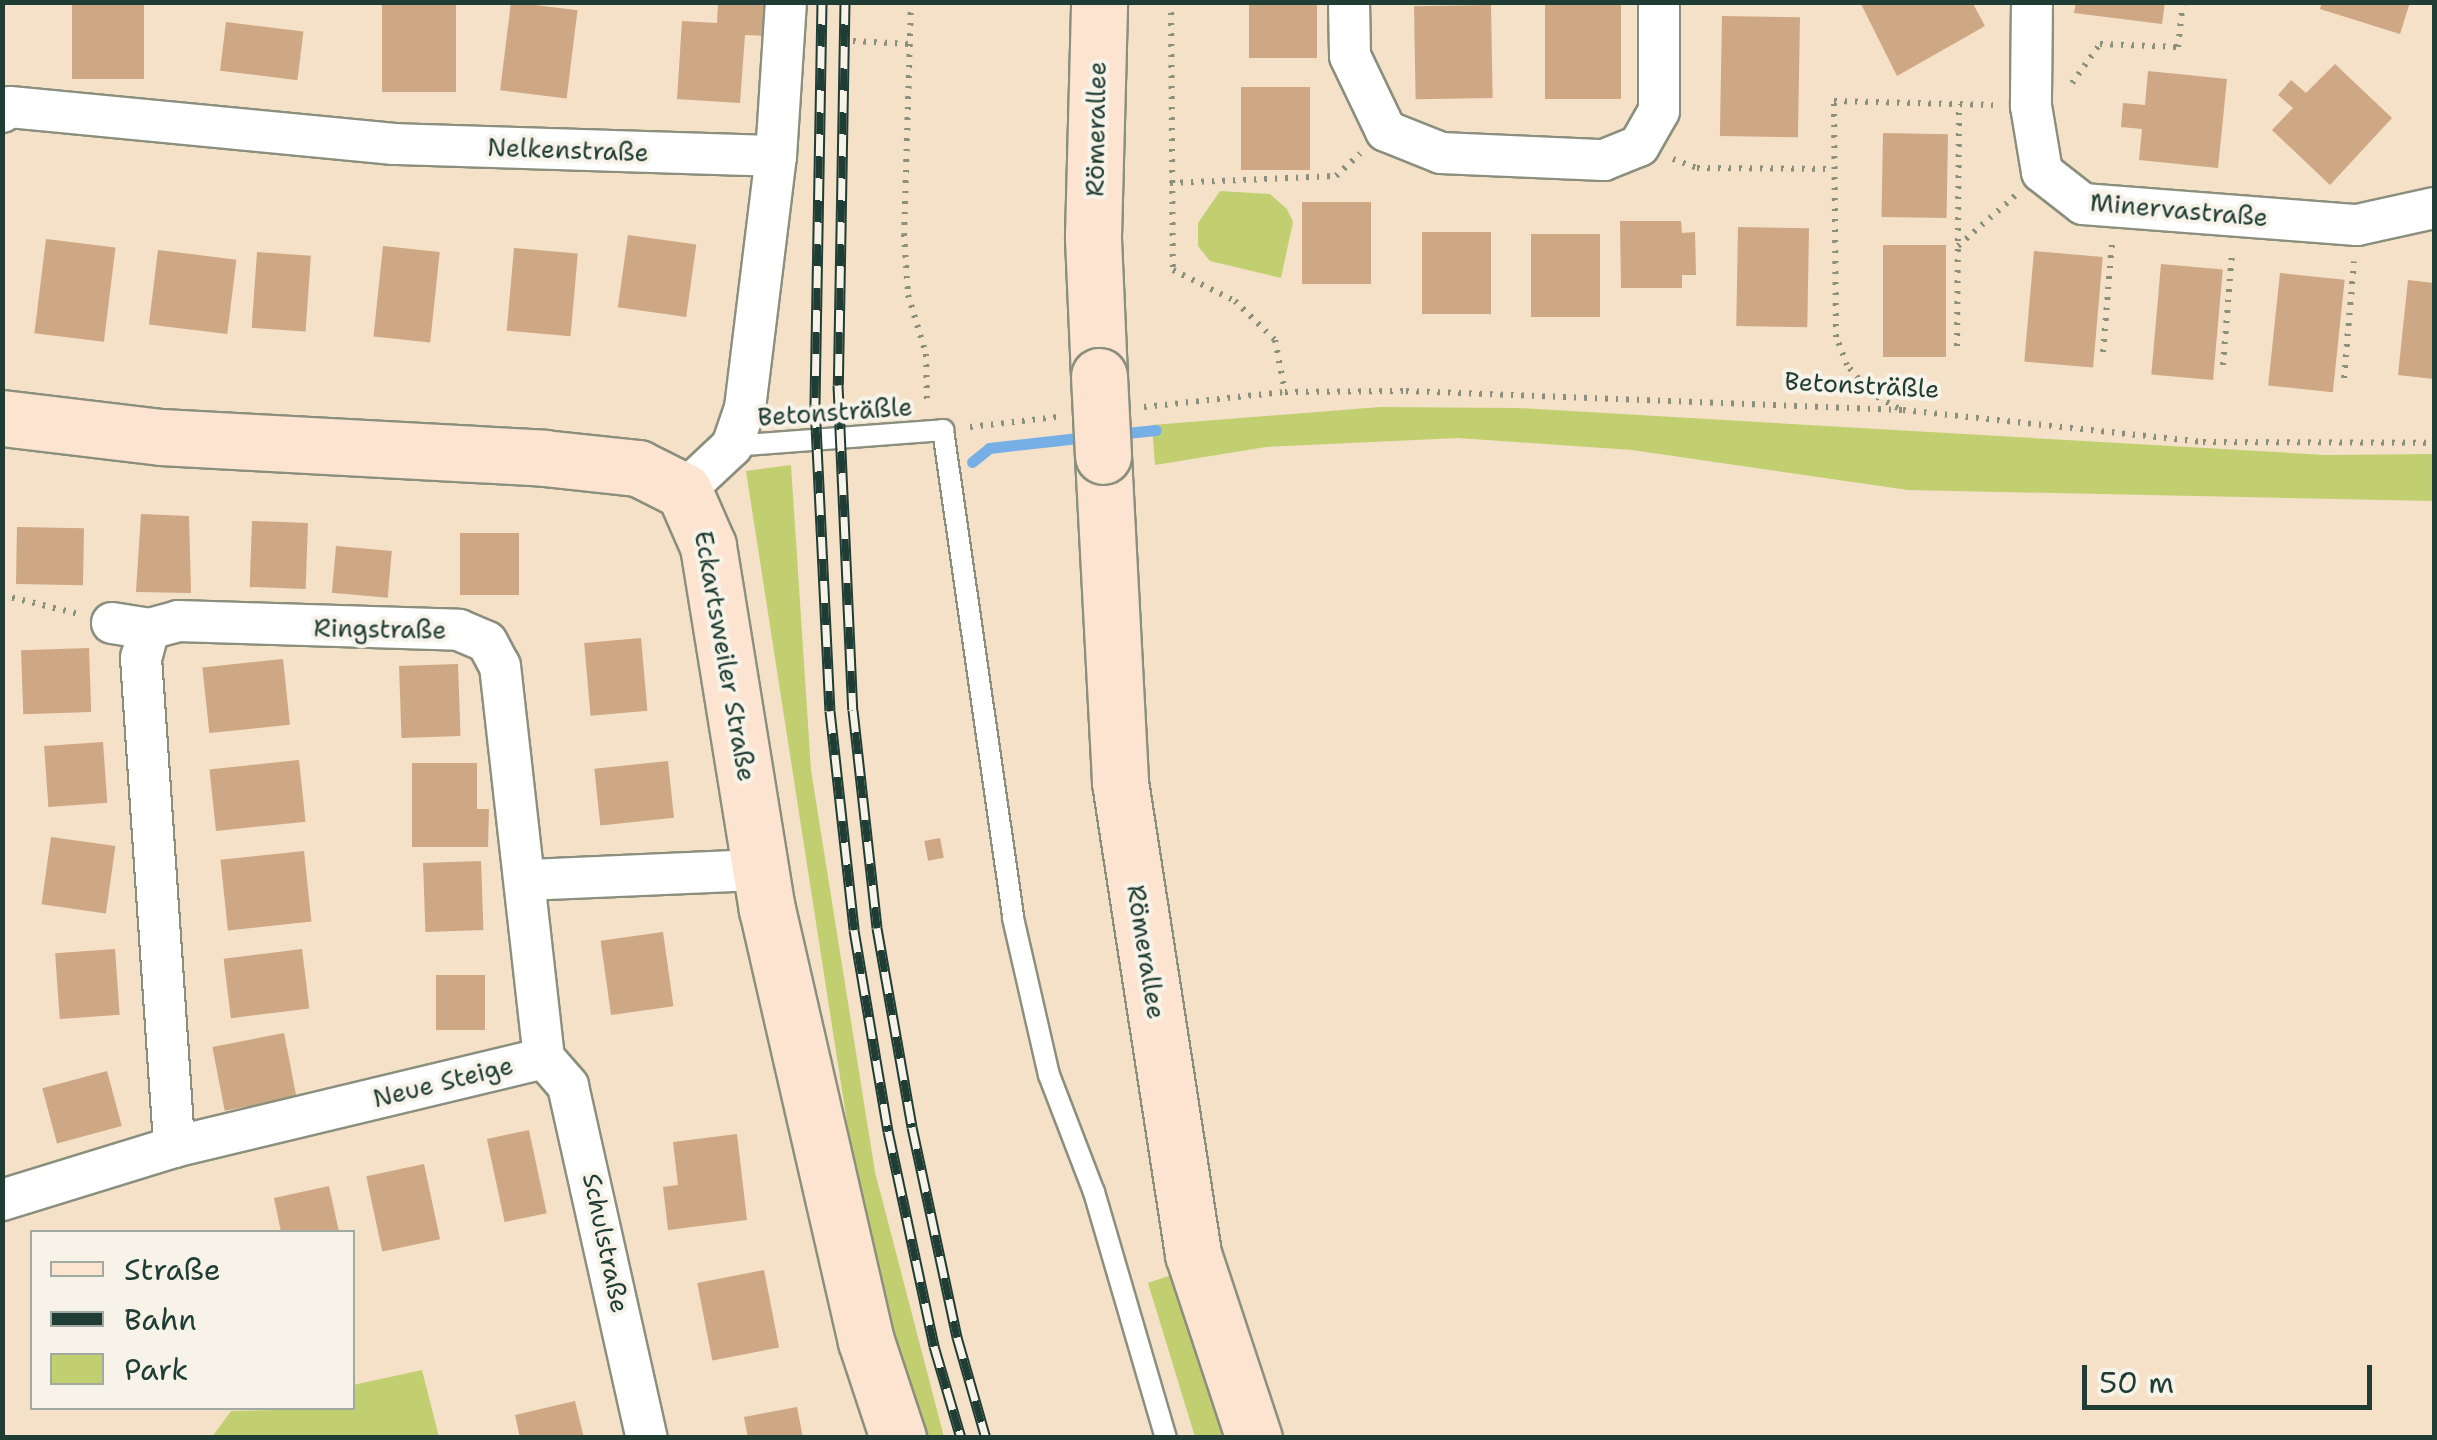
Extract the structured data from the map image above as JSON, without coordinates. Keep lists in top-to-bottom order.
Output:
{
  "streets": {
    "street": [
      "Römerallee",
      "Nelkenstraße",
      "Minervastraße",
      "Ringstraße",
      "Eckartsweiler Straße",
      "Neue Steige",
      "Schulstraße"
    ],
    "lane": ["Betonsträßle"]
  },
  "crossings": [
    ["Ringstraße", "Neue Steige"],
    ["Neue Steige", "Schulstraße"]
  ],
  "legend": ["Straße", "Bahn", "Park"],
  "scale_bar": "50 m"
}
